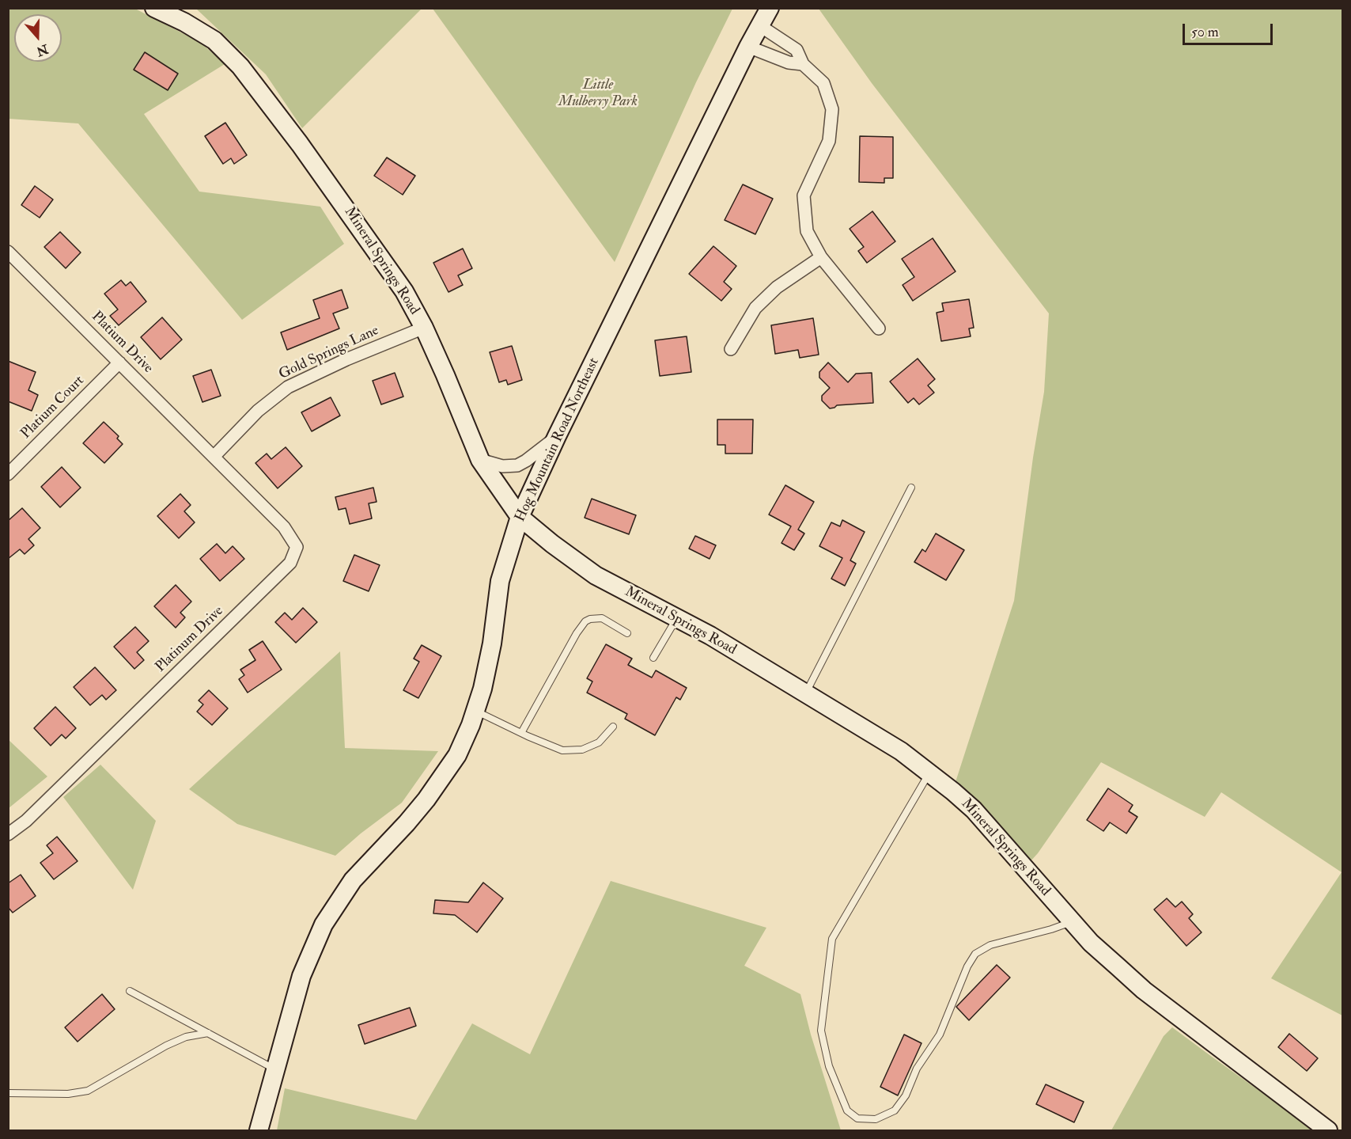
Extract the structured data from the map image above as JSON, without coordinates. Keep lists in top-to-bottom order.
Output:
{
  "streets": {
    "street": [
      "Mineral Springs Road",
      "Platium Drive",
      "Gold Springs Lane",
      "Platium Court",
      "Hog Mountain Road Northeast",
      "Platinum Drive"
    ]
  },
  "crossings": [
    ["Mineral Springs Road", "Gold Springs Lane"],
    ["Mineral Springs Road", "Hog Mountain Road Northeast"],
    ["Platium Drive", "Gold Springs Lane"],
    ["Platium Drive", "Platium Court"],
    ["Platium Drive", "Platinum Drive"],
    ["Gold Springs Lane", "Platinum Drive"]
  ],
  "parks": ["Little Mulberry Park"],
  "scale_bar": "50 m",
  "north": "bottom"
}
